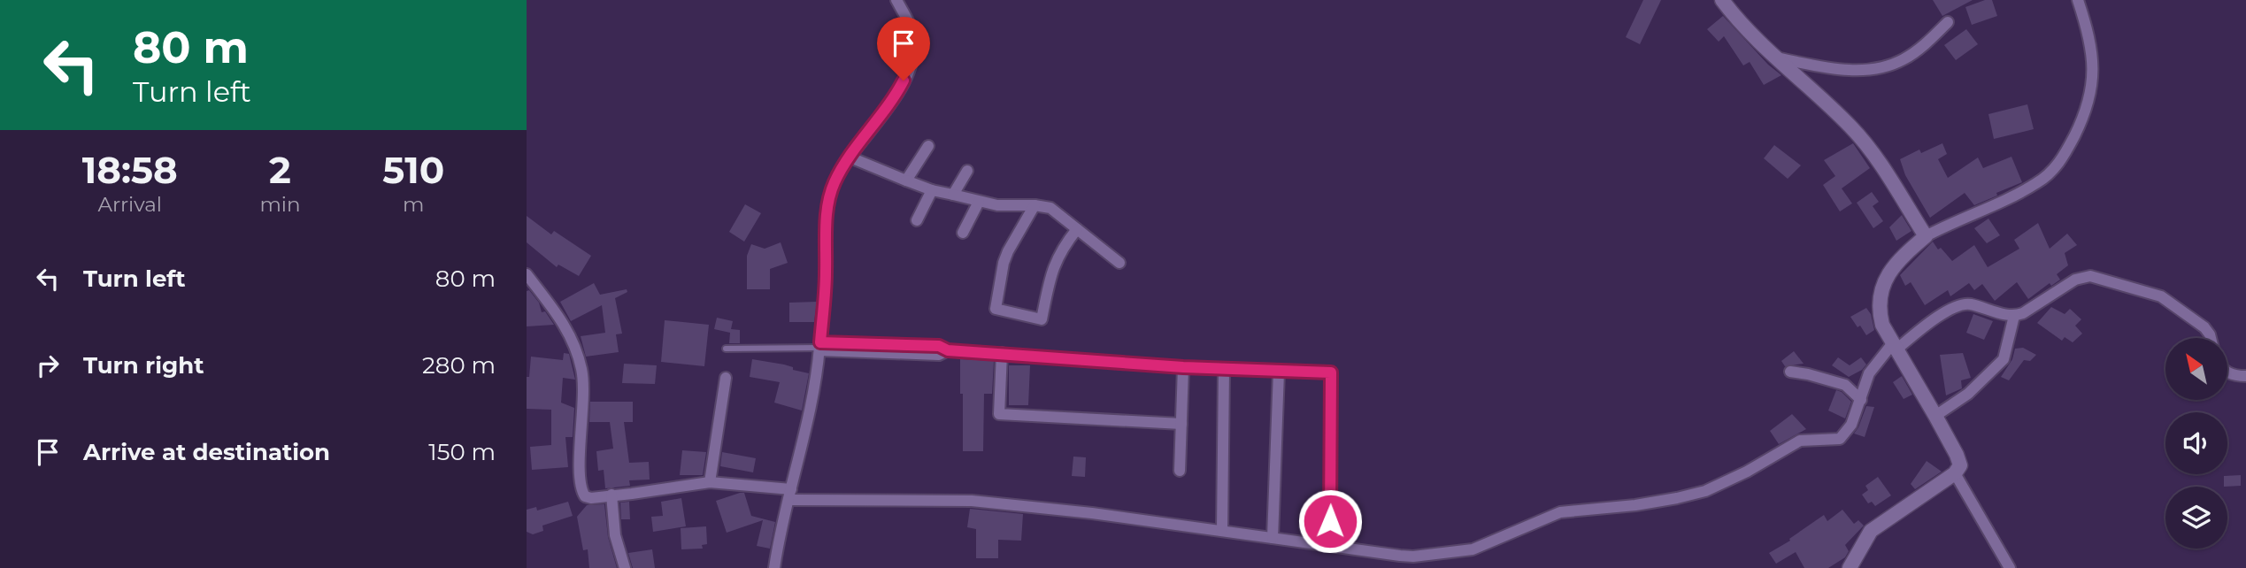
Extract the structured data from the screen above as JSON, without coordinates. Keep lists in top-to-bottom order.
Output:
{
  "north": "top left",
  "page": {
    "turn": ["80 m", "Turn left"],
    "eta": [
      "18:58",
      "Arrival",
      "2",
      "min",
      "510",
      "m"
    ],
    "list": [
      {
        "name": "Turn left",
        "value": "80 m"
      },
      {
        "name": "Turn right",
        "value": "280 m"
      },
      {
        "name": "Arrive at destination",
        "value": "150 m"
      }
    ]
  }
}
